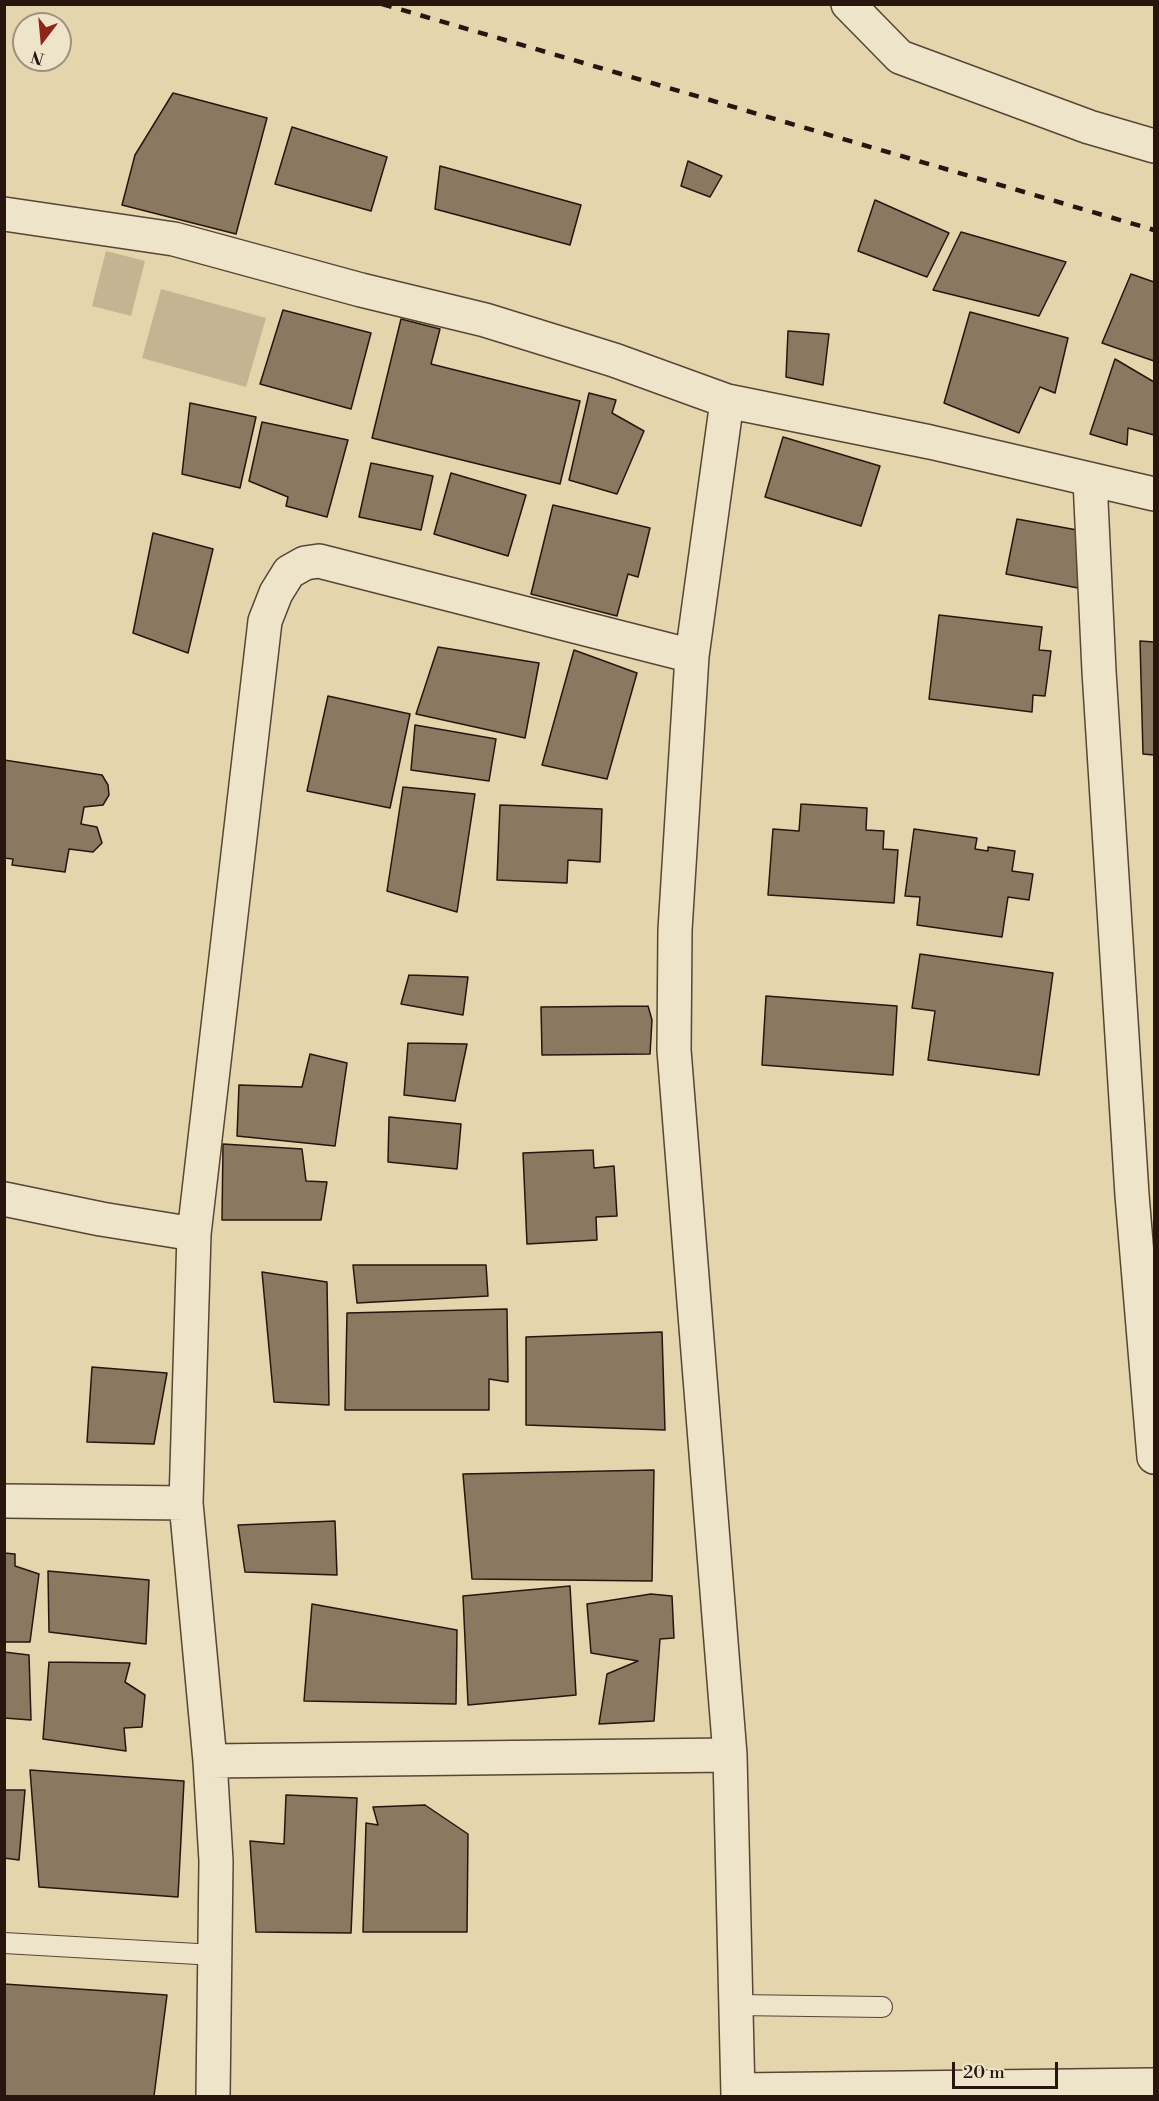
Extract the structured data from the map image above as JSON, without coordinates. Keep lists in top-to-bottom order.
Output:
{
  "scale_bar": "20 m",
  "north": "bottom"
}
